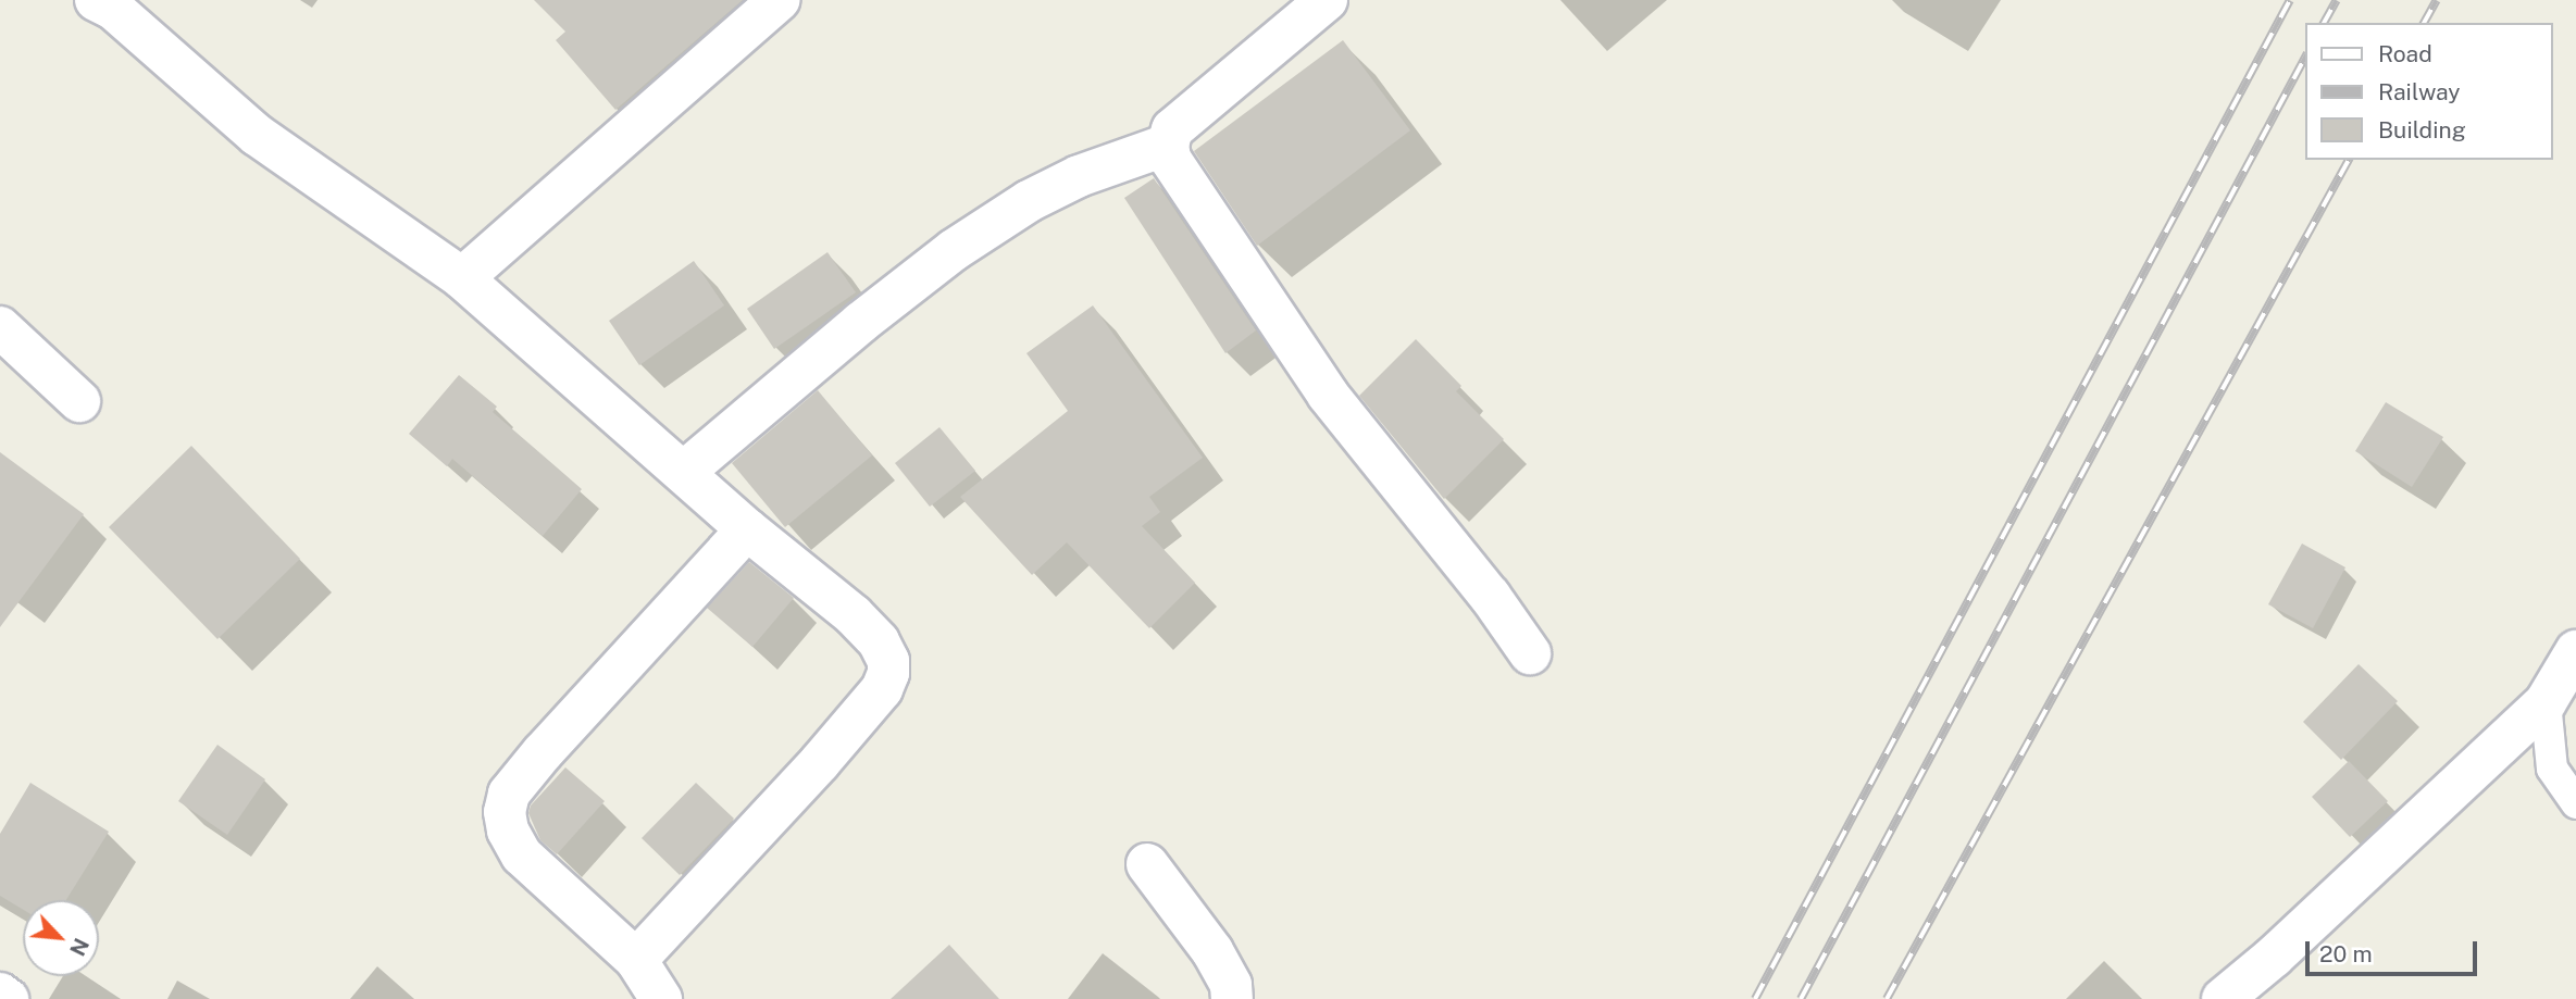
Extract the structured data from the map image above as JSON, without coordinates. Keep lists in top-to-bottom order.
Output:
{
  "legend": ["Road", "Railway", "Building"],
  "scale_bar": "20 m",
  "north": "bottom right"
}
